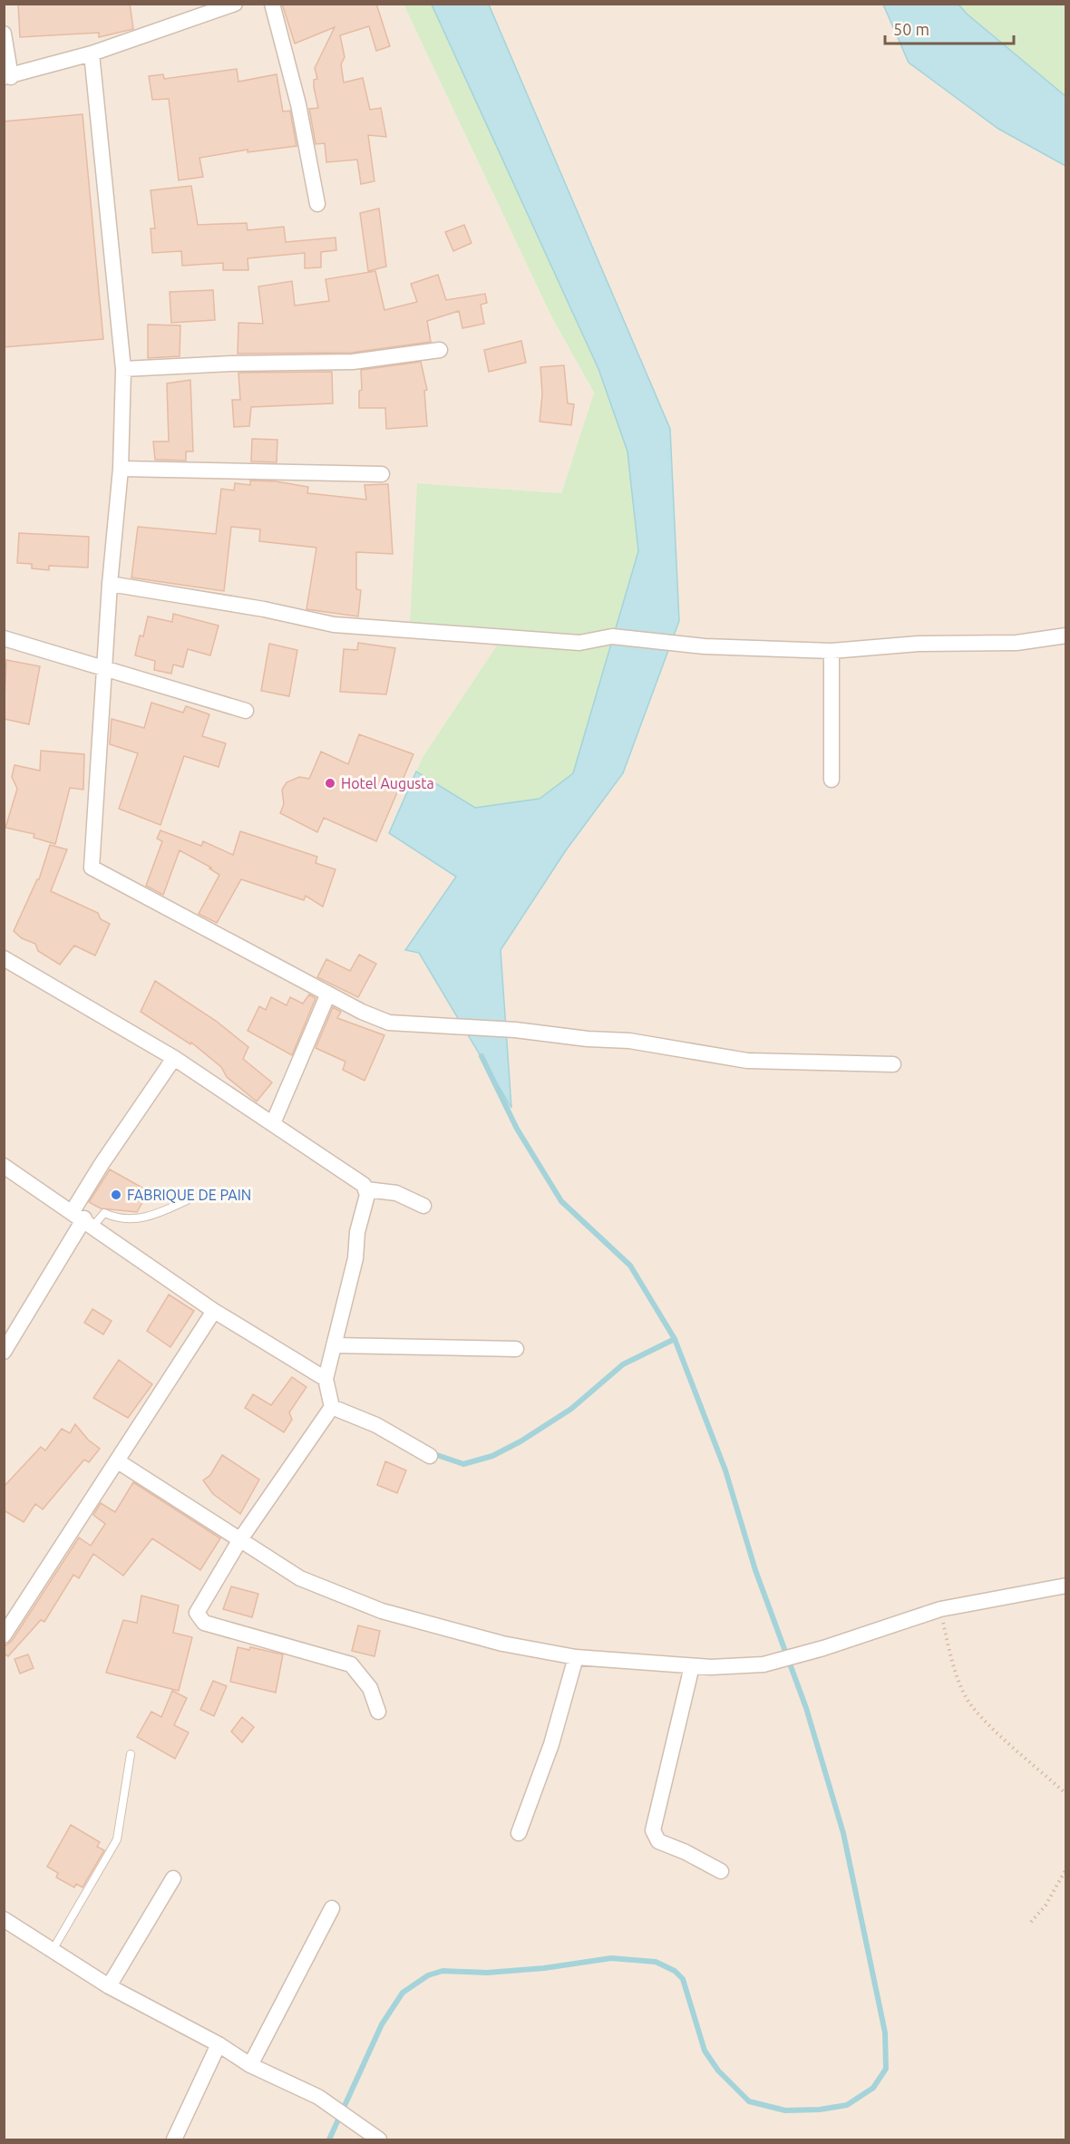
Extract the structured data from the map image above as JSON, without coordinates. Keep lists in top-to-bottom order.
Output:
{
  "places": ["Hotel Augusta", "FABRIQUE DE PAIN"],
  "scale_bar": "50 m"
}
